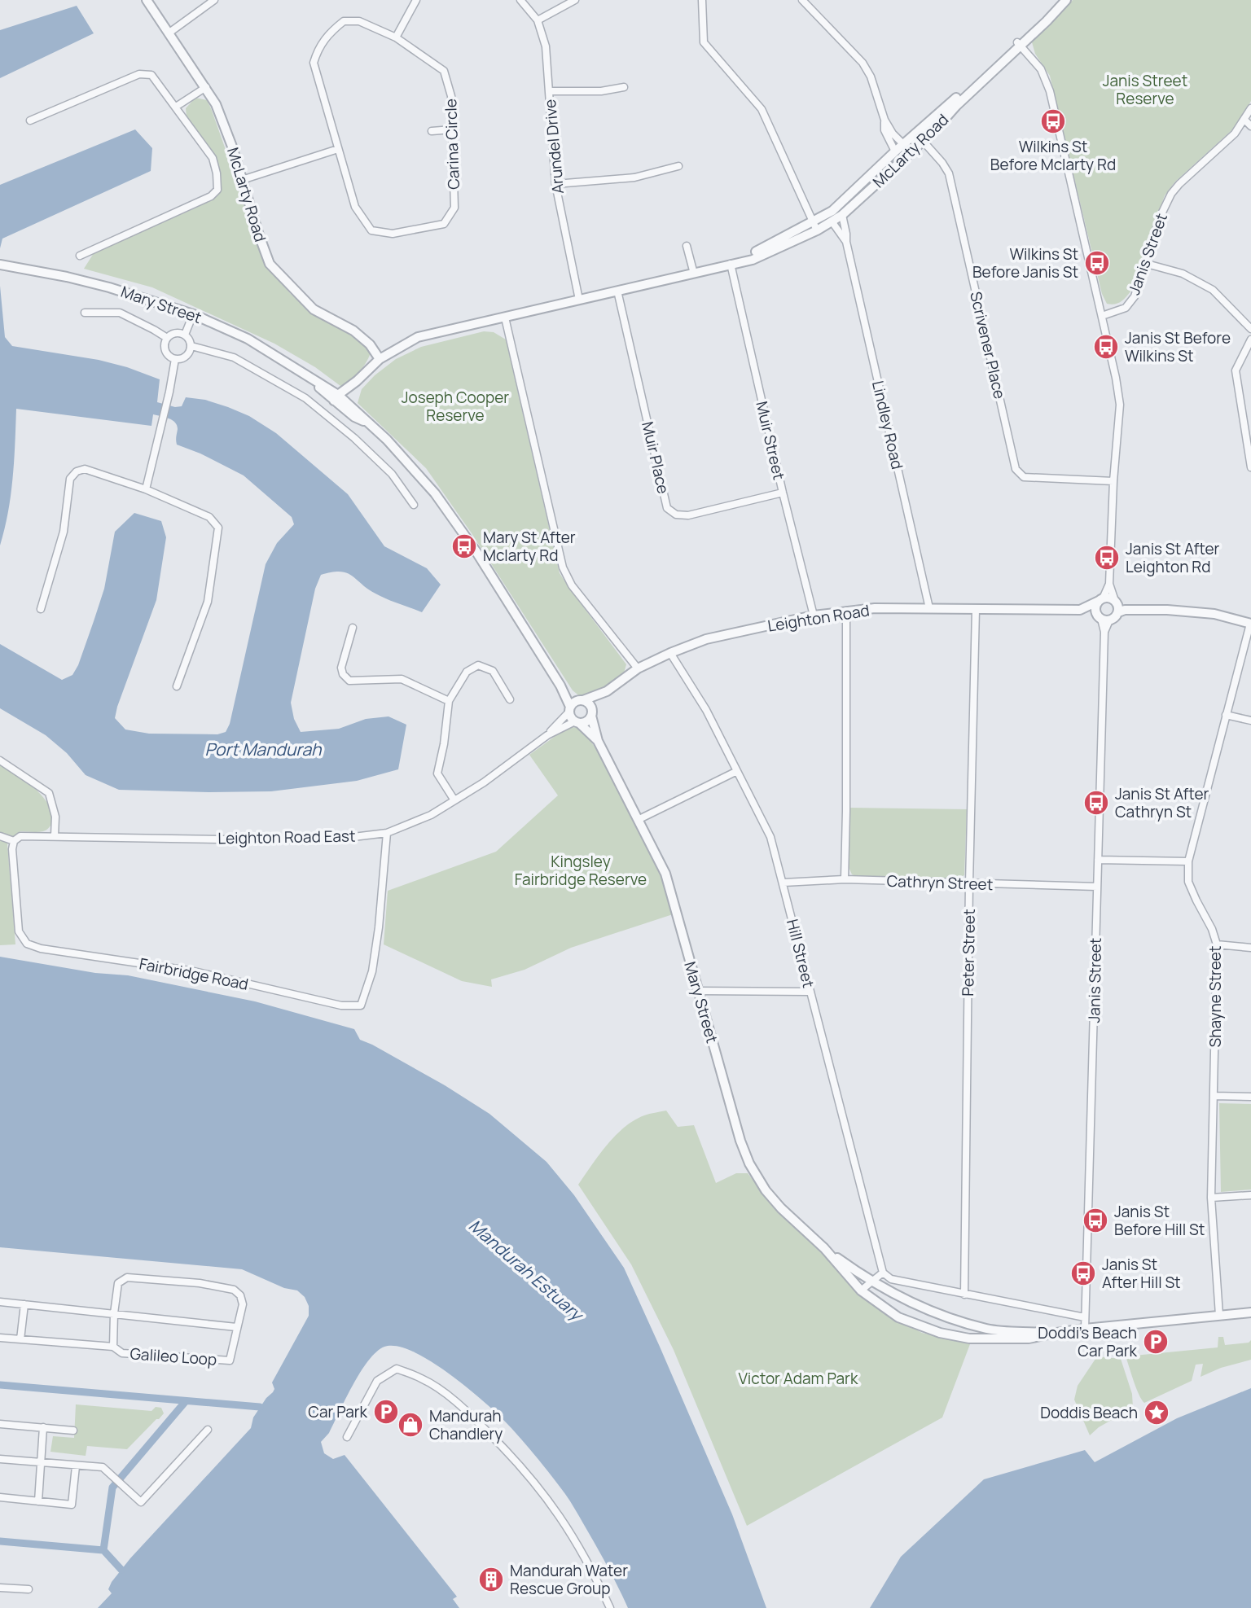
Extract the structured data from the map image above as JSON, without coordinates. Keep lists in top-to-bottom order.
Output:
{
  "streets": {
    "street": [
      "Carina Circle",
      "Arundel Drive",
      "McLarty Road",
      "Janis Street",
      "Mary Street",
      "Scrivener Place",
      "Lindley Road",
      "Muir Street",
      "Muir Place",
      "Leighton Road",
      "Leighton Road East",
      "Cathryn Street",
      "Peter Street",
      "Hill Street",
      "Fairbridge Road",
      "Shayne Street",
      "Galileo Loop"
    ]
  },
  "crossings": [
    ["Arundel Drive", "McLarty Road"],
    ["McLarty Road", "Mary Street"],
    ["McLarty Road", "Scrivener Place"],
    ["McLarty Road", "Lindley Road"],
    ["McLarty Road", "Muir Street"],
    ["McLarty Road", "Muir Place"],
    ["Janis Street", "Leighton Road"],
    ["Janis Street", "Cathryn Street"],
    ["Mary Street", "Leighton Road"],
    ["Mary Street", "Leighton Road East"],
    ["Lindley Road", "Leighton Road"],
    ["Muir Street", "Muir Place"],
    ["Muir Street", "Leighton Road"],
    ["Leighton Road", "Leighton Road East"],
    ["Leighton Road", "Peter Street"],
    ["Leighton Road", "Hill Street"],
    ["Leighton Road East", "Fairbridge Road"],
    ["Cathryn Street", "Peter Street"],
    ["Cathryn Street", "Hill Street"]
  ],
  "water": ["Port Mandurah", "Mandurah Estuary"],
  "parks": [
    "Janis Street Reserve",
    "Joseph Cooper Reserve",
    "Kingsley Fairbridge Reserve",
    "Victor Adam Park"
  ],
  "places": {
    "bus stop": [
      "Wilkins St Before Mclarty Rd",
      "Wilkins St Before Janis St",
      "Janis St Before Wilkins St",
      "Mary St After Mclarty Rd",
      "Janis St After Leighton Rd",
      "Janis St After Cathryn St",
      "Janis St Before Hill St",
      "Janis St After Hill St"
    ],
    "parking": ["Doddi's Beach Car Park", "Car Park"],
    "place": ["Doddis Beach"],
    "shop": ["Mandurah Chandlery"],
    "building": ["Mandurah Water Rescue Group"]
  }
}
